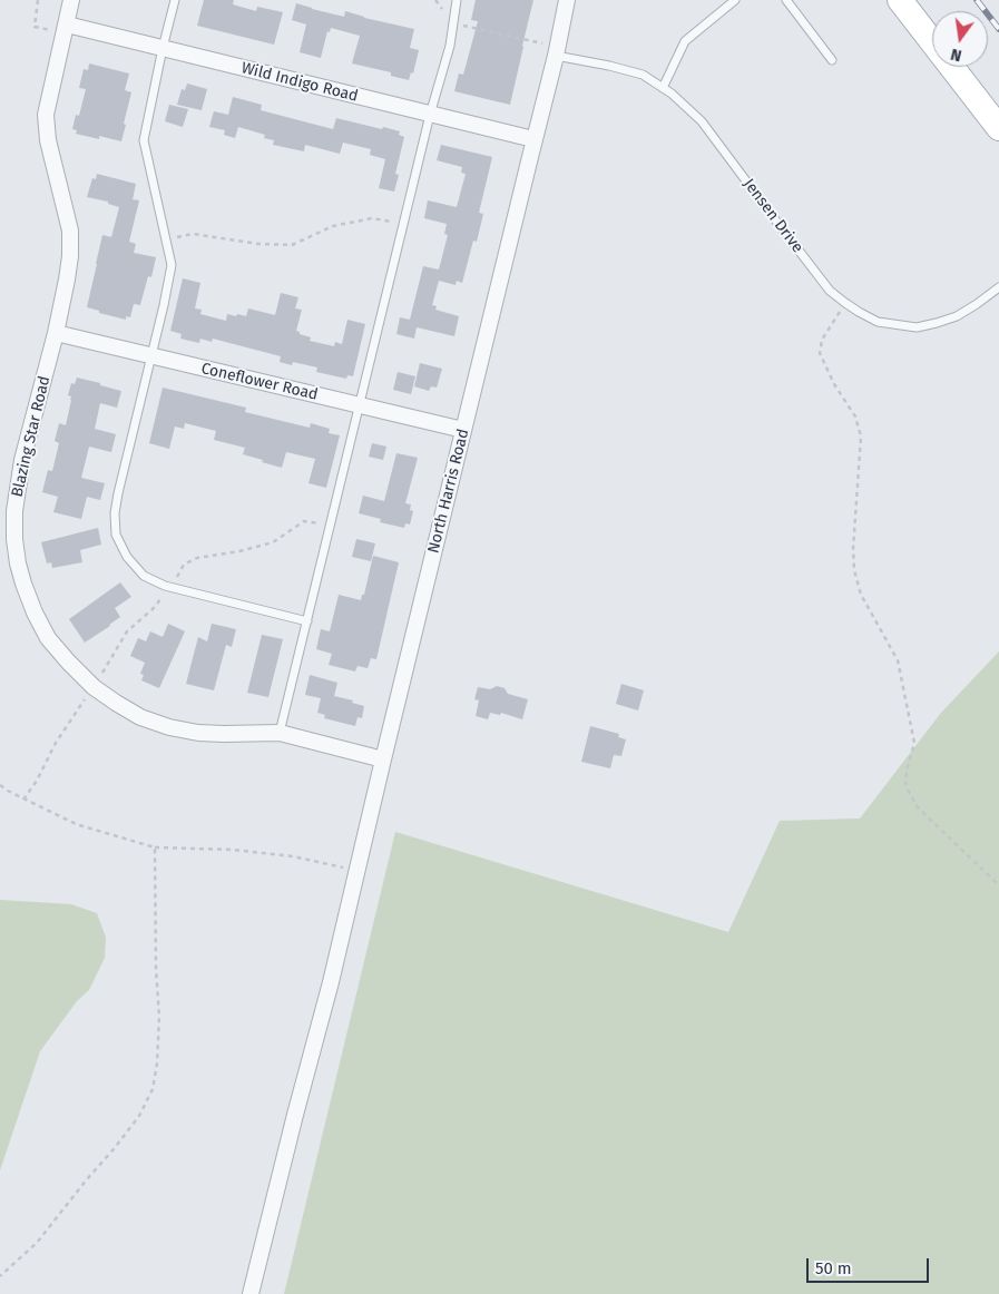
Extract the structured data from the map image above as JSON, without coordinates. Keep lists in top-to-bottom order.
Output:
{
  "streets": {
    "street": [
      "Wild Indigo Road",
      "Coneflower Road",
      "Blazing Star Road",
      "North Harris Road"
    ],
    "lane": ["Jensen Drive"]
  },
  "crossings": [
    ["Wild Indigo Road", "Blazing Star Road"],
    ["Wild Indigo Road", "North Harris Road"],
    ["Jensen Drive", "North Harris Road"],
    ["Coneflower Road", "Blazing Star Road"],
    ["Coneflower Road", "North Harris Road"],
    ["Blazing Star Road", "North Harris Road"]
  ],
  "scale_bar": "50 m",
  "north": "bottom"
}
